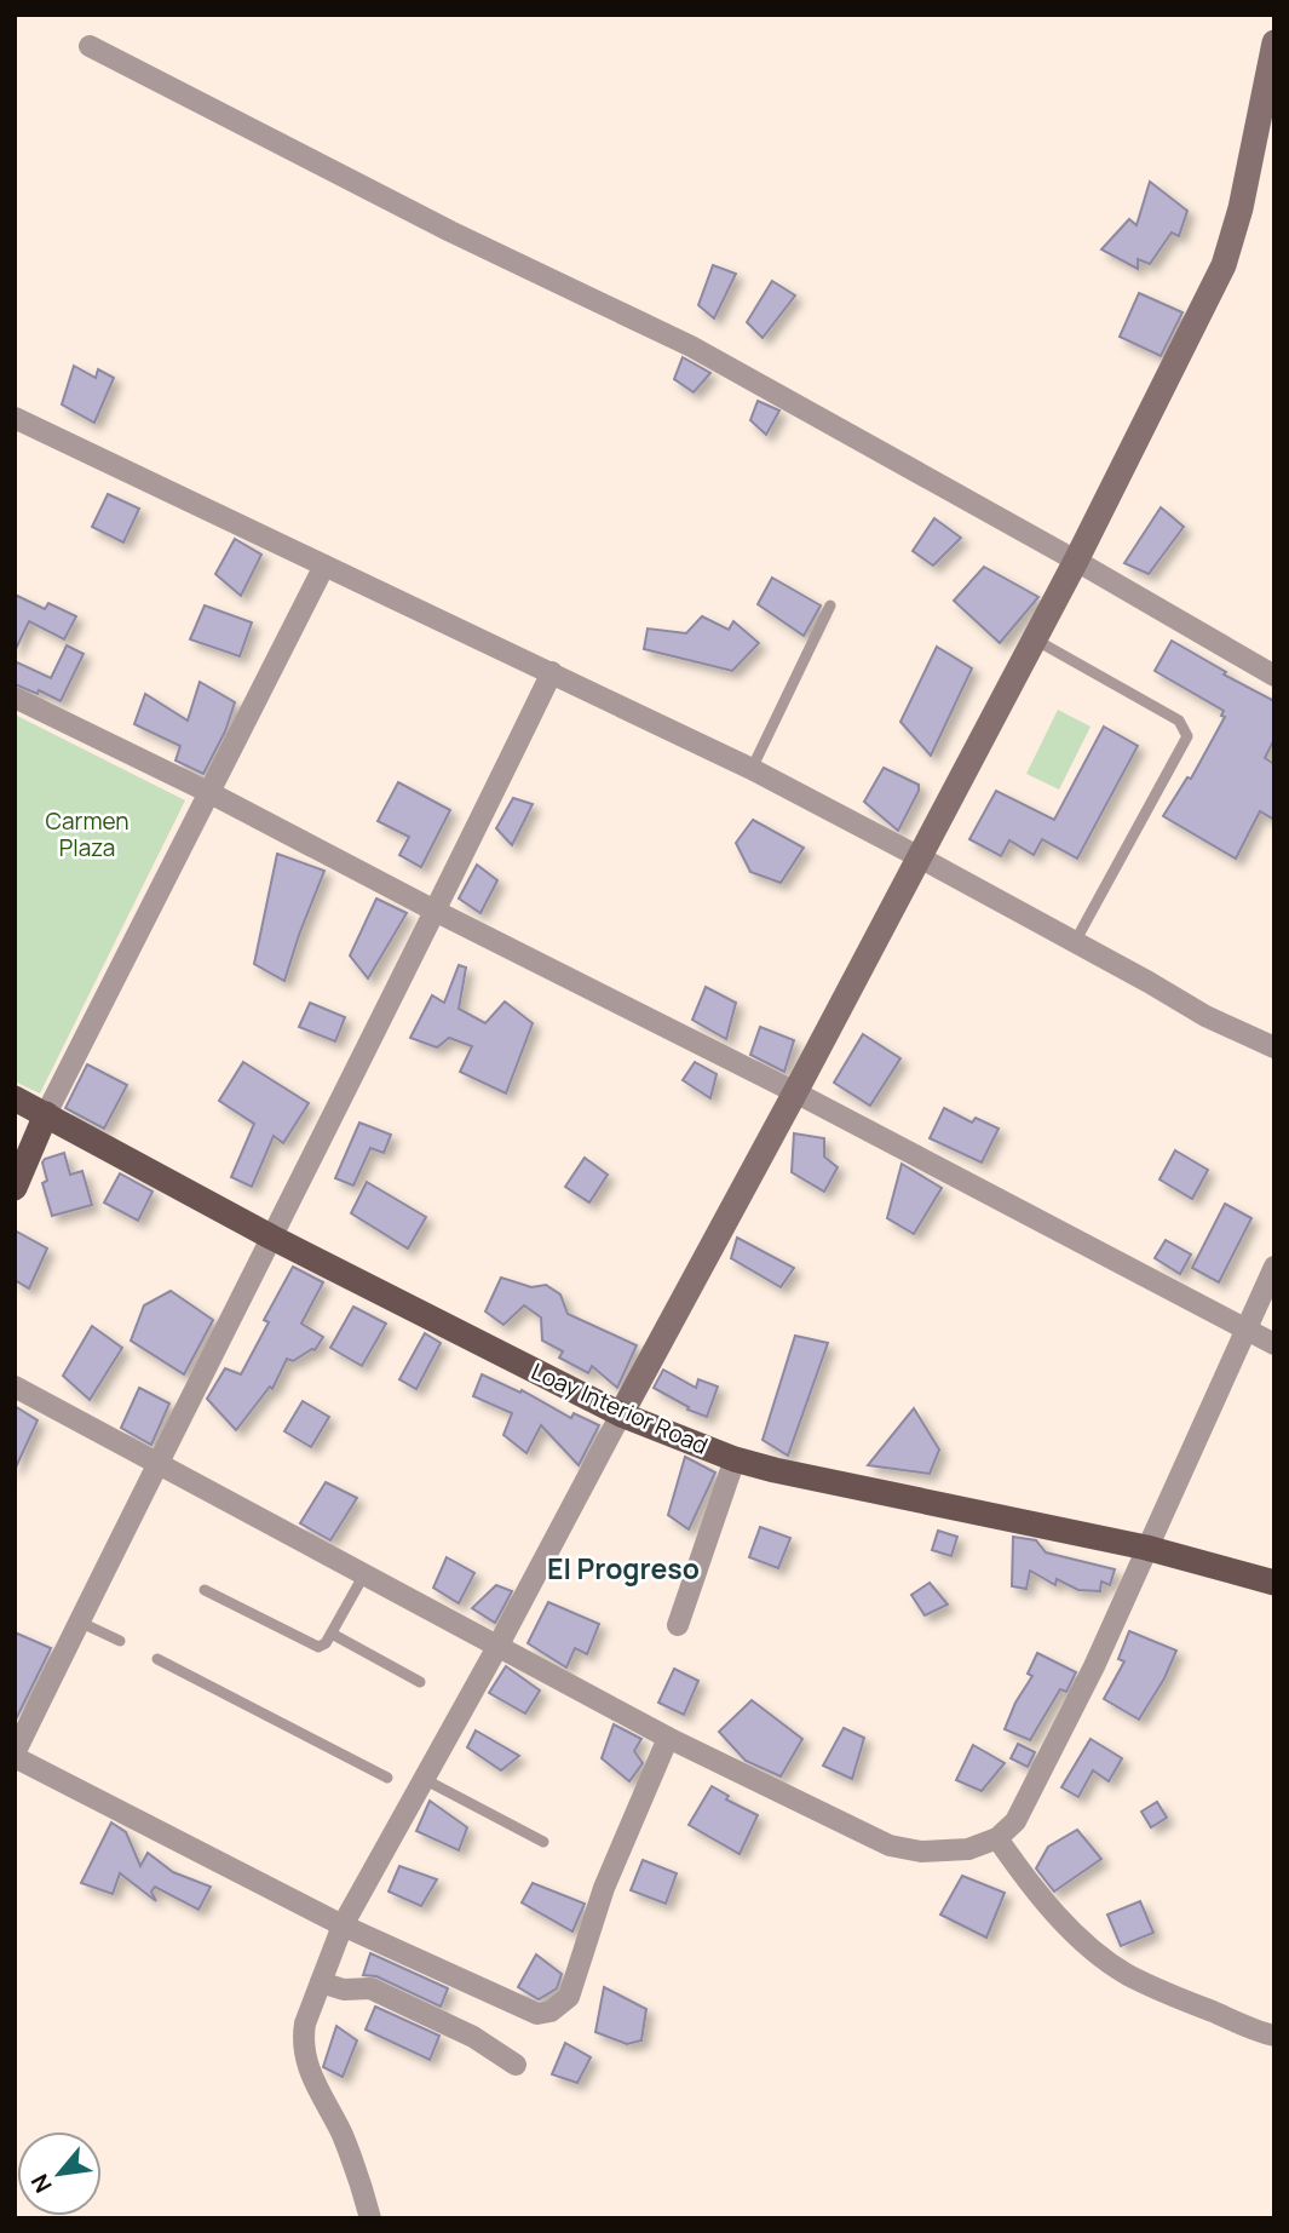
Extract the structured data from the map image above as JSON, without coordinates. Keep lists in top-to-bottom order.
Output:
{
  "streets": {
    "main road": ["Loay Interior Road"]
  },
  "districts": ["El Progreso"],
  "parks": ["Carmen Plaza"],
  "north": "bottom left"
}
